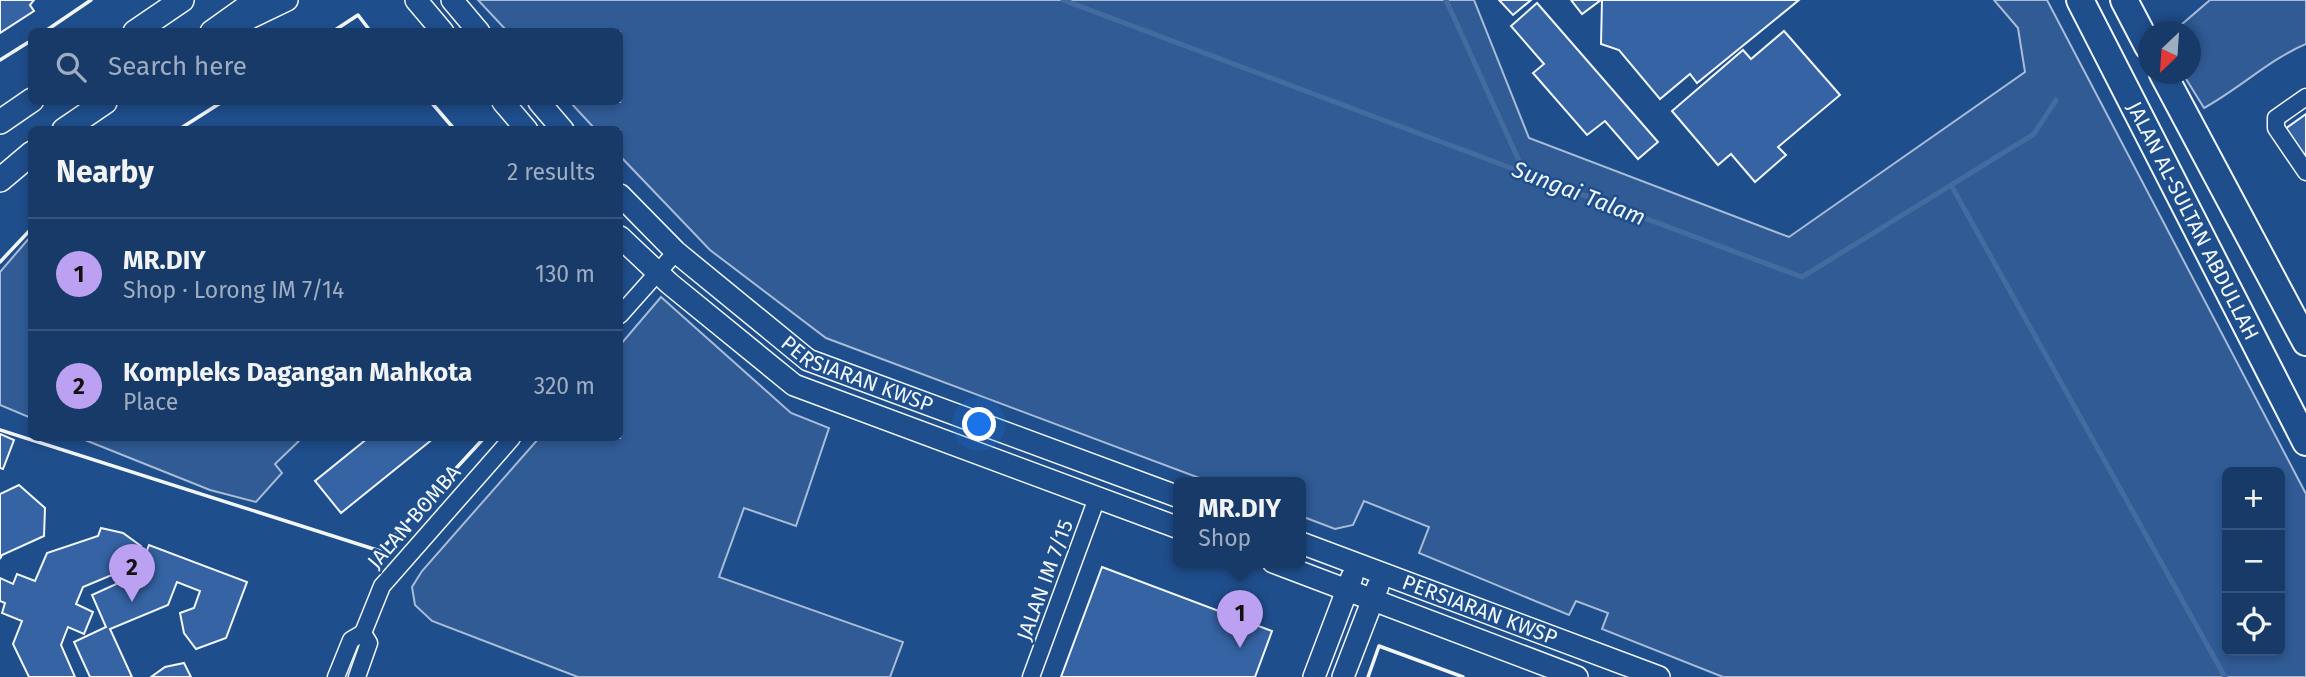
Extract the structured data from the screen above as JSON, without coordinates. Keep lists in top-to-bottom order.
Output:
{
  "streets": {
    "main road": ["JALAN AL-SULTAN ABDULLAH"],
    "street": ["PERSIARAN KWSP", "JALAN BOMBA", "JALAN IM 7/15"]
  },
  "crossings": [
    ["PERSIARAN KWSP", "JALAN IM 7/15"]
  ],
  "water": ["Sungai Talam"],
  "north": "bottom left",
  "page": {
    "search": "Search here",
    "heading": ["Nearby", "2 results"],
    "list": [
      {
        "mark": "1",
        "name": "MR.DIY",
        "note": "Shop · Lorong IM 7/14",
        "value": "130 m"
      },
      {
        "mark": "2",
        "name": "Kompleks Dagangan Mahkota",
        "note": "Place",
        "value": "320 m"
      }
    ],
    "map_buttons": ["+", "−"],
    "popup": ["MR.DIY", "Shop"],
    "pins": ["2", "1"]
  }
}
